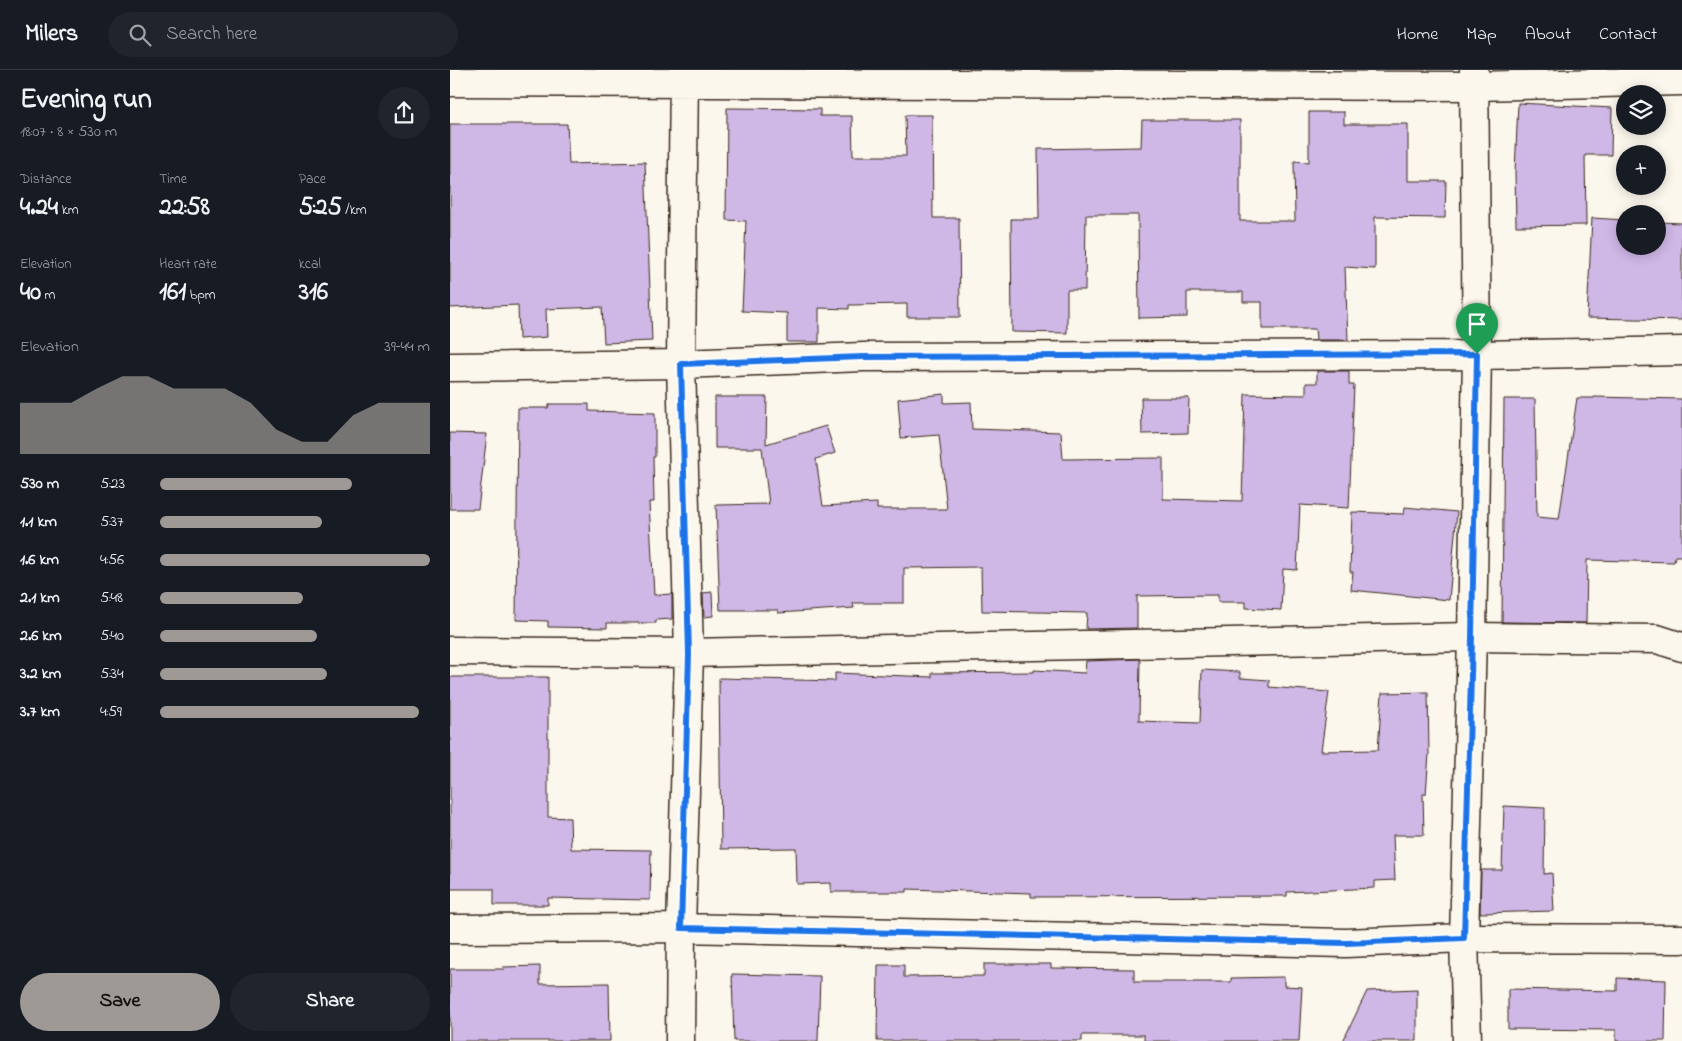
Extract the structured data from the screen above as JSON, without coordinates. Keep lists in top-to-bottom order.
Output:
{
  "page": {
    "header": "Milers",
    "search": "Search here",
    "nav": [
      "Home",
      "Map",
      "About",
      "Contact"
    ],
    "heading": ["Evening run", "18:07 · 8 × 530 m"],
    "map_buttons": ["+", "−"],
    "stats": [
      ["Distance", "4.24 km"],
      ["Time", "22:58"],
      ["Pace", "5:25 /km"],
      ["Elevation", "40 m"],
      ["Heart rate", "161 bpm"],
      ["kcal", "316"]
    ],
    "chart": ["Elevation", "39–44 m"],
    "list": [
      {
        "name": "530 m",
        "note": "5:23"
      },
      {
        "name": "1.1 km",
        "note": "5:37"
      },
      {
        "name": "1.6 km",
        "note": "4:56"
      },
      {
        "name": "2.1 km",
        "note": "5:48"
      },
      {
        "name": "2.6 km",
        "note": "5:40"
      },
      {
        "name": "3.2 km",
        "note": "5:34"
      },
      {
        "name": "3.7 km",
        "note": "4:59"
      }
    ],
    "buttons": ["Save", "Share"]
  }
}
